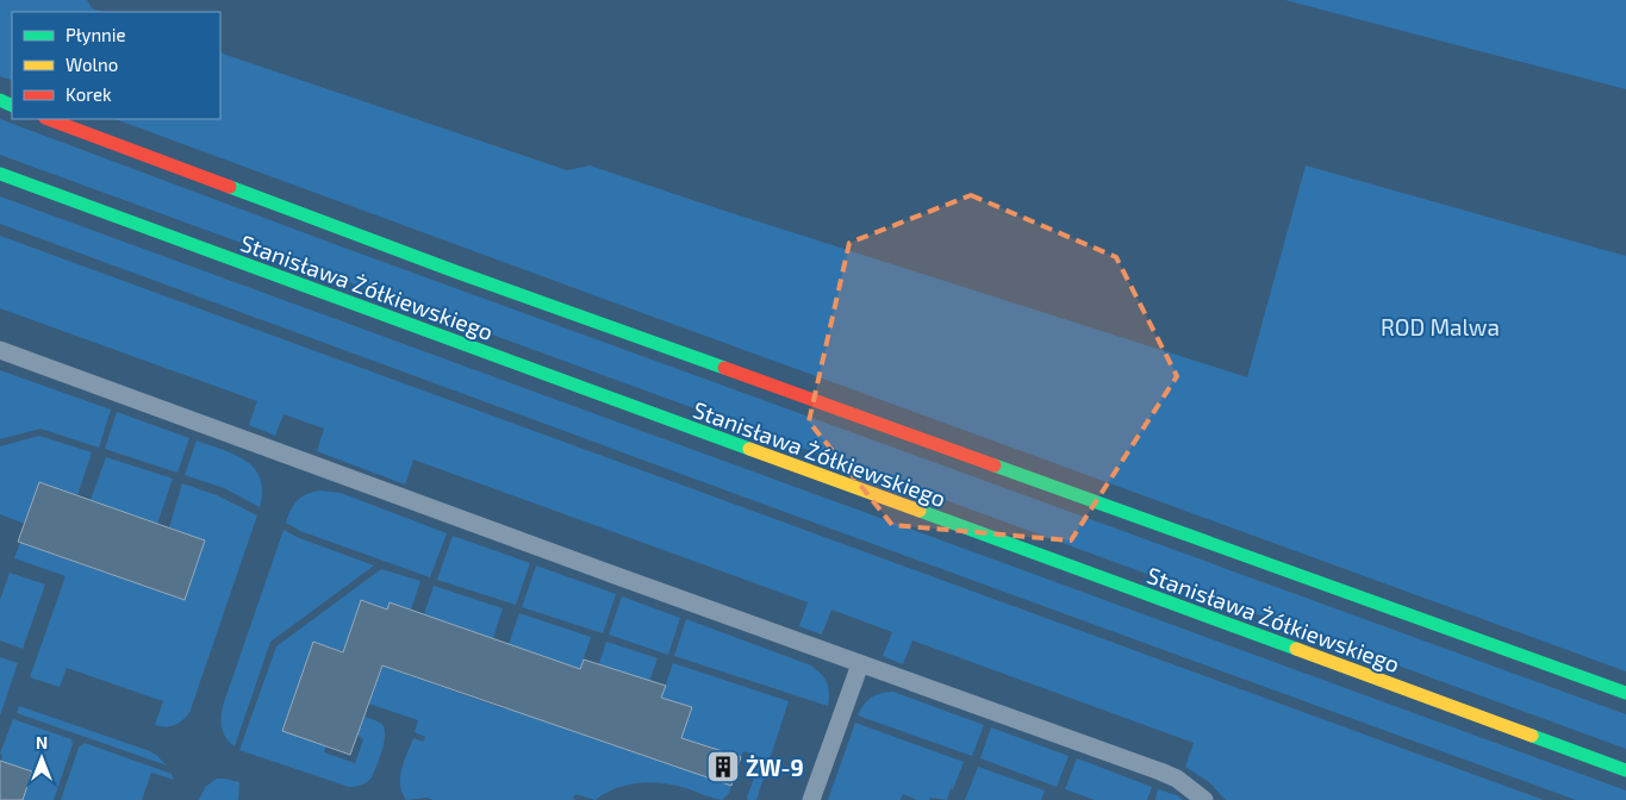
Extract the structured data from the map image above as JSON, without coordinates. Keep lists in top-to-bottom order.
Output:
{
  "streets": {
    "main road": ["Stanisława Żółkiewskiego"]
  },
  "parks": ["ROD Malwa"],
  "places": {
    "building": ["ŻW-9"]
  },
  "legend": ["Płynnie", "Wolno", "Korek"],
  "north": "top"
}
